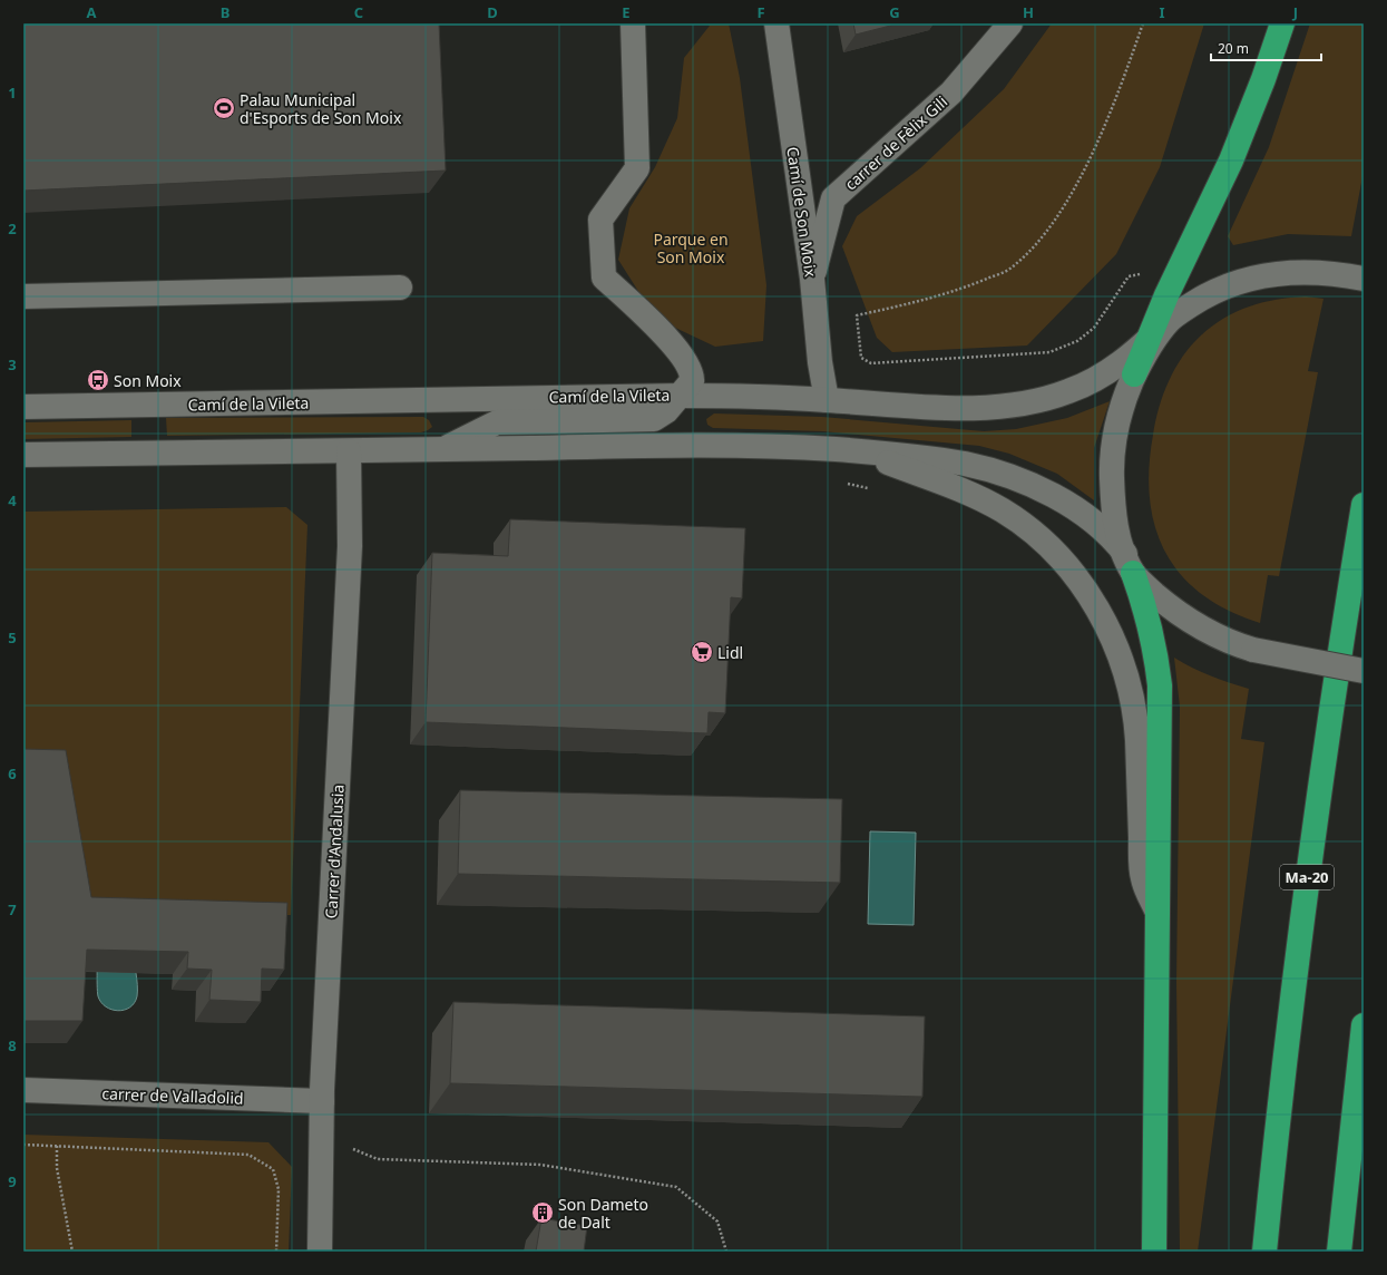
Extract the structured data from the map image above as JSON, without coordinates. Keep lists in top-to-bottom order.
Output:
{
  "streets": {
    "highway": ["Ma-20"],
    "street": [
      "carrer de Fèlix Gili",
      "Camí de Son Moix",
      "Camí de la Vileta",
      "Carrer d'Andalusia",
      "carrer de Valladolid"
    ]
  },
  "crossings": [
    ["carrer de Fèlix Gili", "Camí de Son Moix"],
    ["Camí de Son Moix", "Camí de la Vileta"],
    ["Carrer d'Andalusia", "carrer de Valladolid"]
  ],
  "parks": ["Parque en Son Moix"],
  "places": {
    "sports": ["Palau Municipal d'Esports de Son Moix"],
    "bus stop": ["Son Moix"],
    "supermarket": ["Lidl"],
    "building": ["Son Dameto de Dalt"]
  },
  "scale_bar": "20 m",
  "grid": {
    "columns": [
      "A",
      "B",
      "C",
      "D",
      "E",
      "F",
      "G",
      "H",
      "I",
      "J"
    ],
    "rows": [
      "1",
      "2",
      "3",
      "4",
      "5",
      "6",
      "7",
      "8",
      "9"
    ]
  }
}
